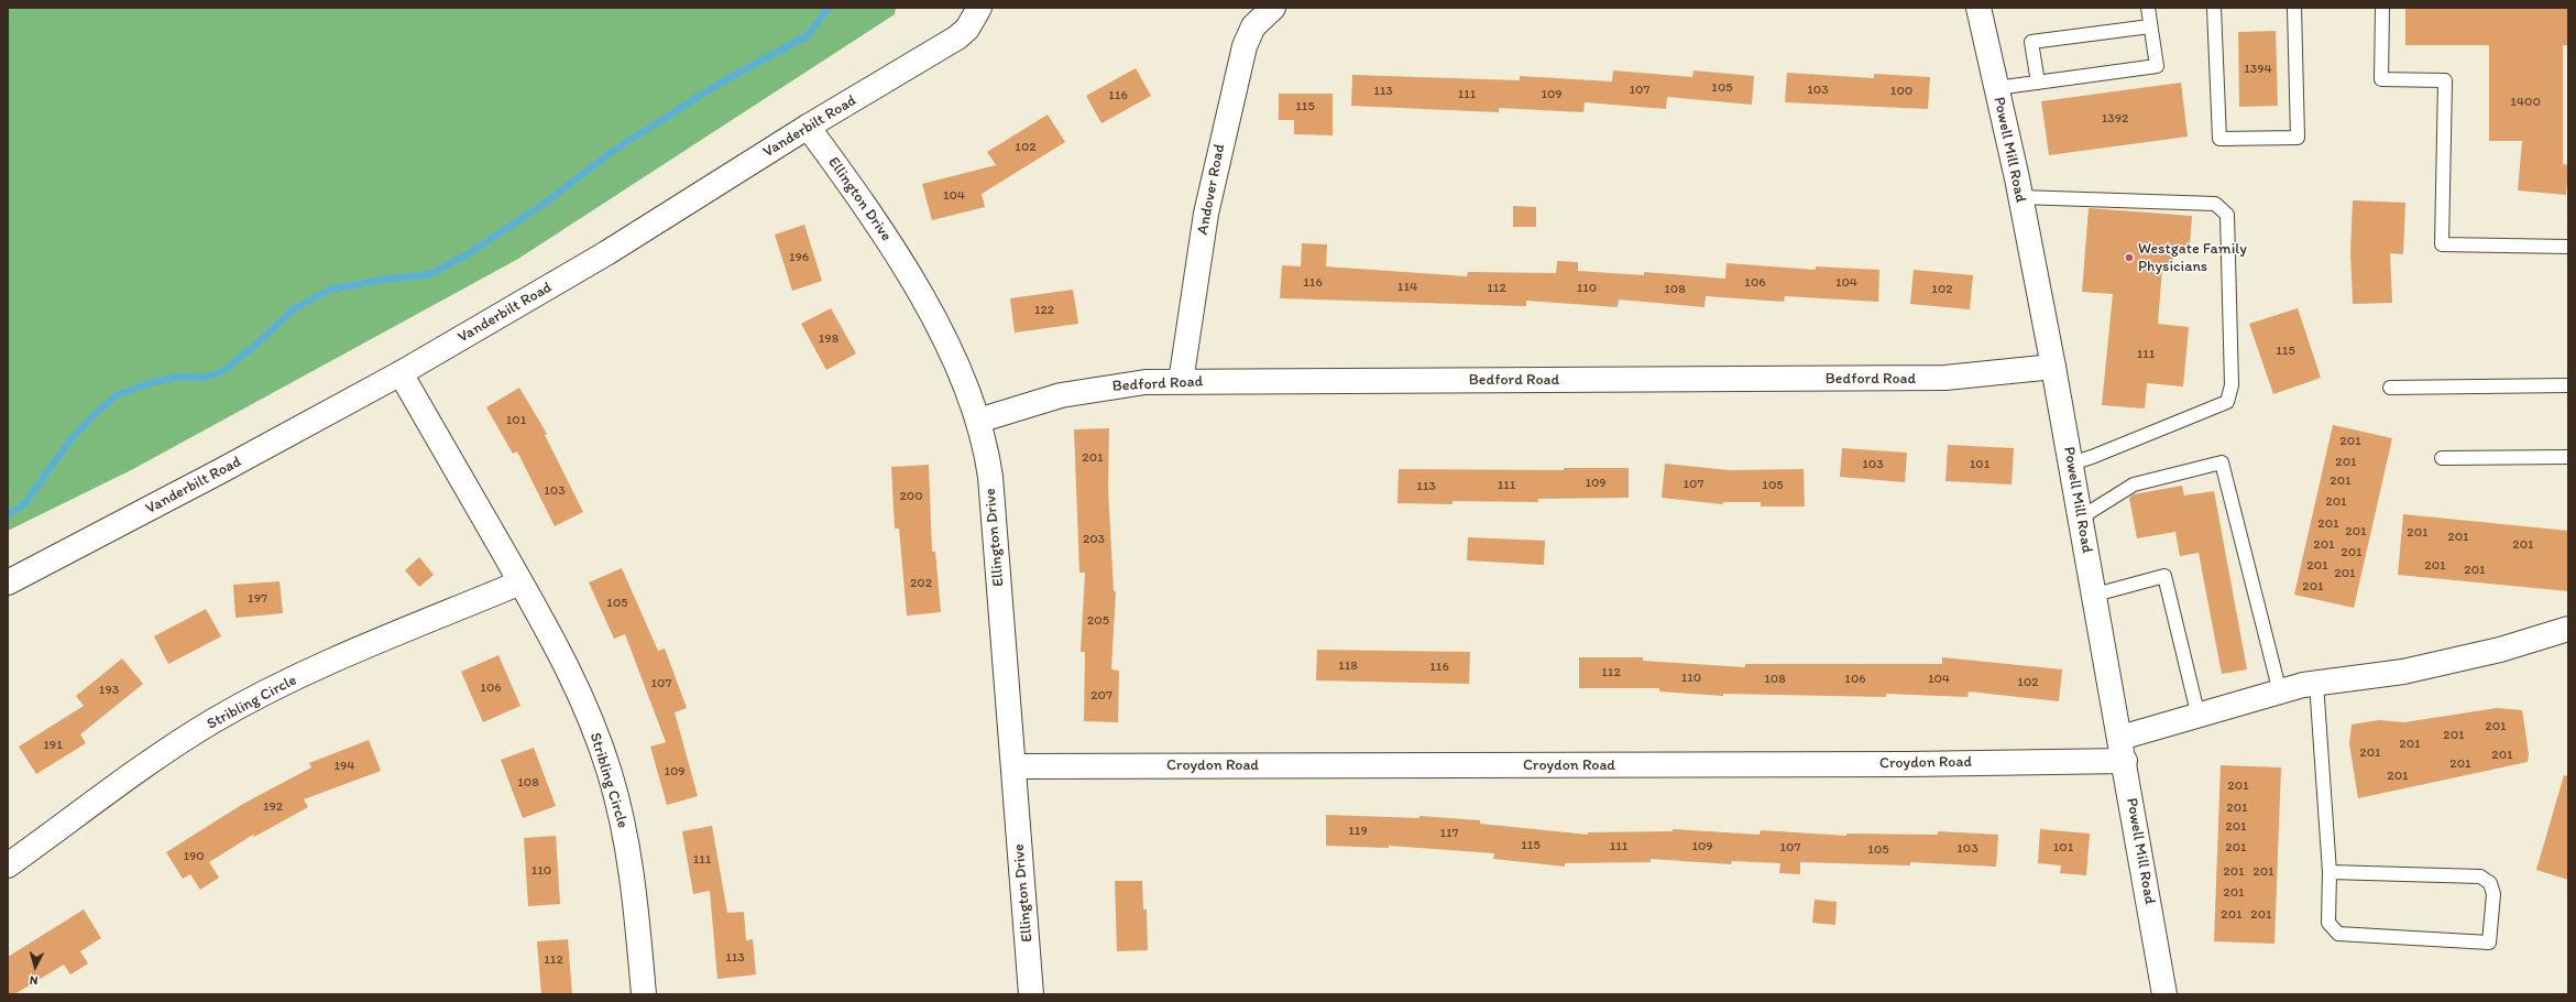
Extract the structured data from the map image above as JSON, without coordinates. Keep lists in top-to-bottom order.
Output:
{
  "streets": {
    "street": [
      "Vanderbilt Road",
      "Powell Mill Road",
      "Andover Road",
      "Ellington Drive",
      "Bedford Road",
      "Stribling Circle",
      "Croydon Road"
    ]
  },
  "crossings": [
    ["Vanderbilt Road", "Ellington Drive"],
    ["Vanderbilt Road", "Stribling Circle"],
    ["Powell Mill Road", "Bedford Road"],
    ["Powell Mill Road", "Croydon Road"],
    ["Andover Road", "Bedford Road"],
    ["Ellington Drive", "Bedford Road"],
    ["Ellington Drive", "Croydon Road"]
  ],
  "places": ["Westgate Family Physicians"],
  "house_numbers": [
    "1394",
    "105",
    "107",
    "103",
    "113",
    "100",
    "111",
    "109",
    "116",
    "1400",
    "115",
    "1392",
    "102",
    "104",
    "196",
    "116",
    "106",
    "104",
    "114",
    "112",
    "110",
    "108",
    "102",
    "122",
    "198",
    "115",
    "111",
    "101",
    "201",
    "201",
    "201",
    "103",
    "101",
    "201",
    "109",
    "107",
    "111",
    "105",
    "113",
    "103",
    "200",
    "201",
    "201",
    "201",
    "201",
    "201",
    "203",
    "201",
    "201",
    "201",
    "201",
    "201",
    "201",
    "201",
    "202",
    "201",
    "197",
    "105",
    "205",
    "118",
    "116",
    "112",
    "110",
    "108",
    "106",
    "104",
    "102",
    "107",
    "106",
    "193",
    "207",
    "201",
    "201",
    "201",
    "191",
    "201",
    "201",
    "201",
    "194",
    "109",
    "201",
    "108",
    "201",
    "192",
    "201",
    "201",
    "119",
    "117",
    "115",
    "111",
    "109",
    "107",
    "101",
    "201",
    "103",
    "105",
    "190",
    "111",
    "110",
    "201",
    "201",
    "201",
    "201",
    "201",
    "113",
    "112"
  ],
  "north": "bottom"
}
